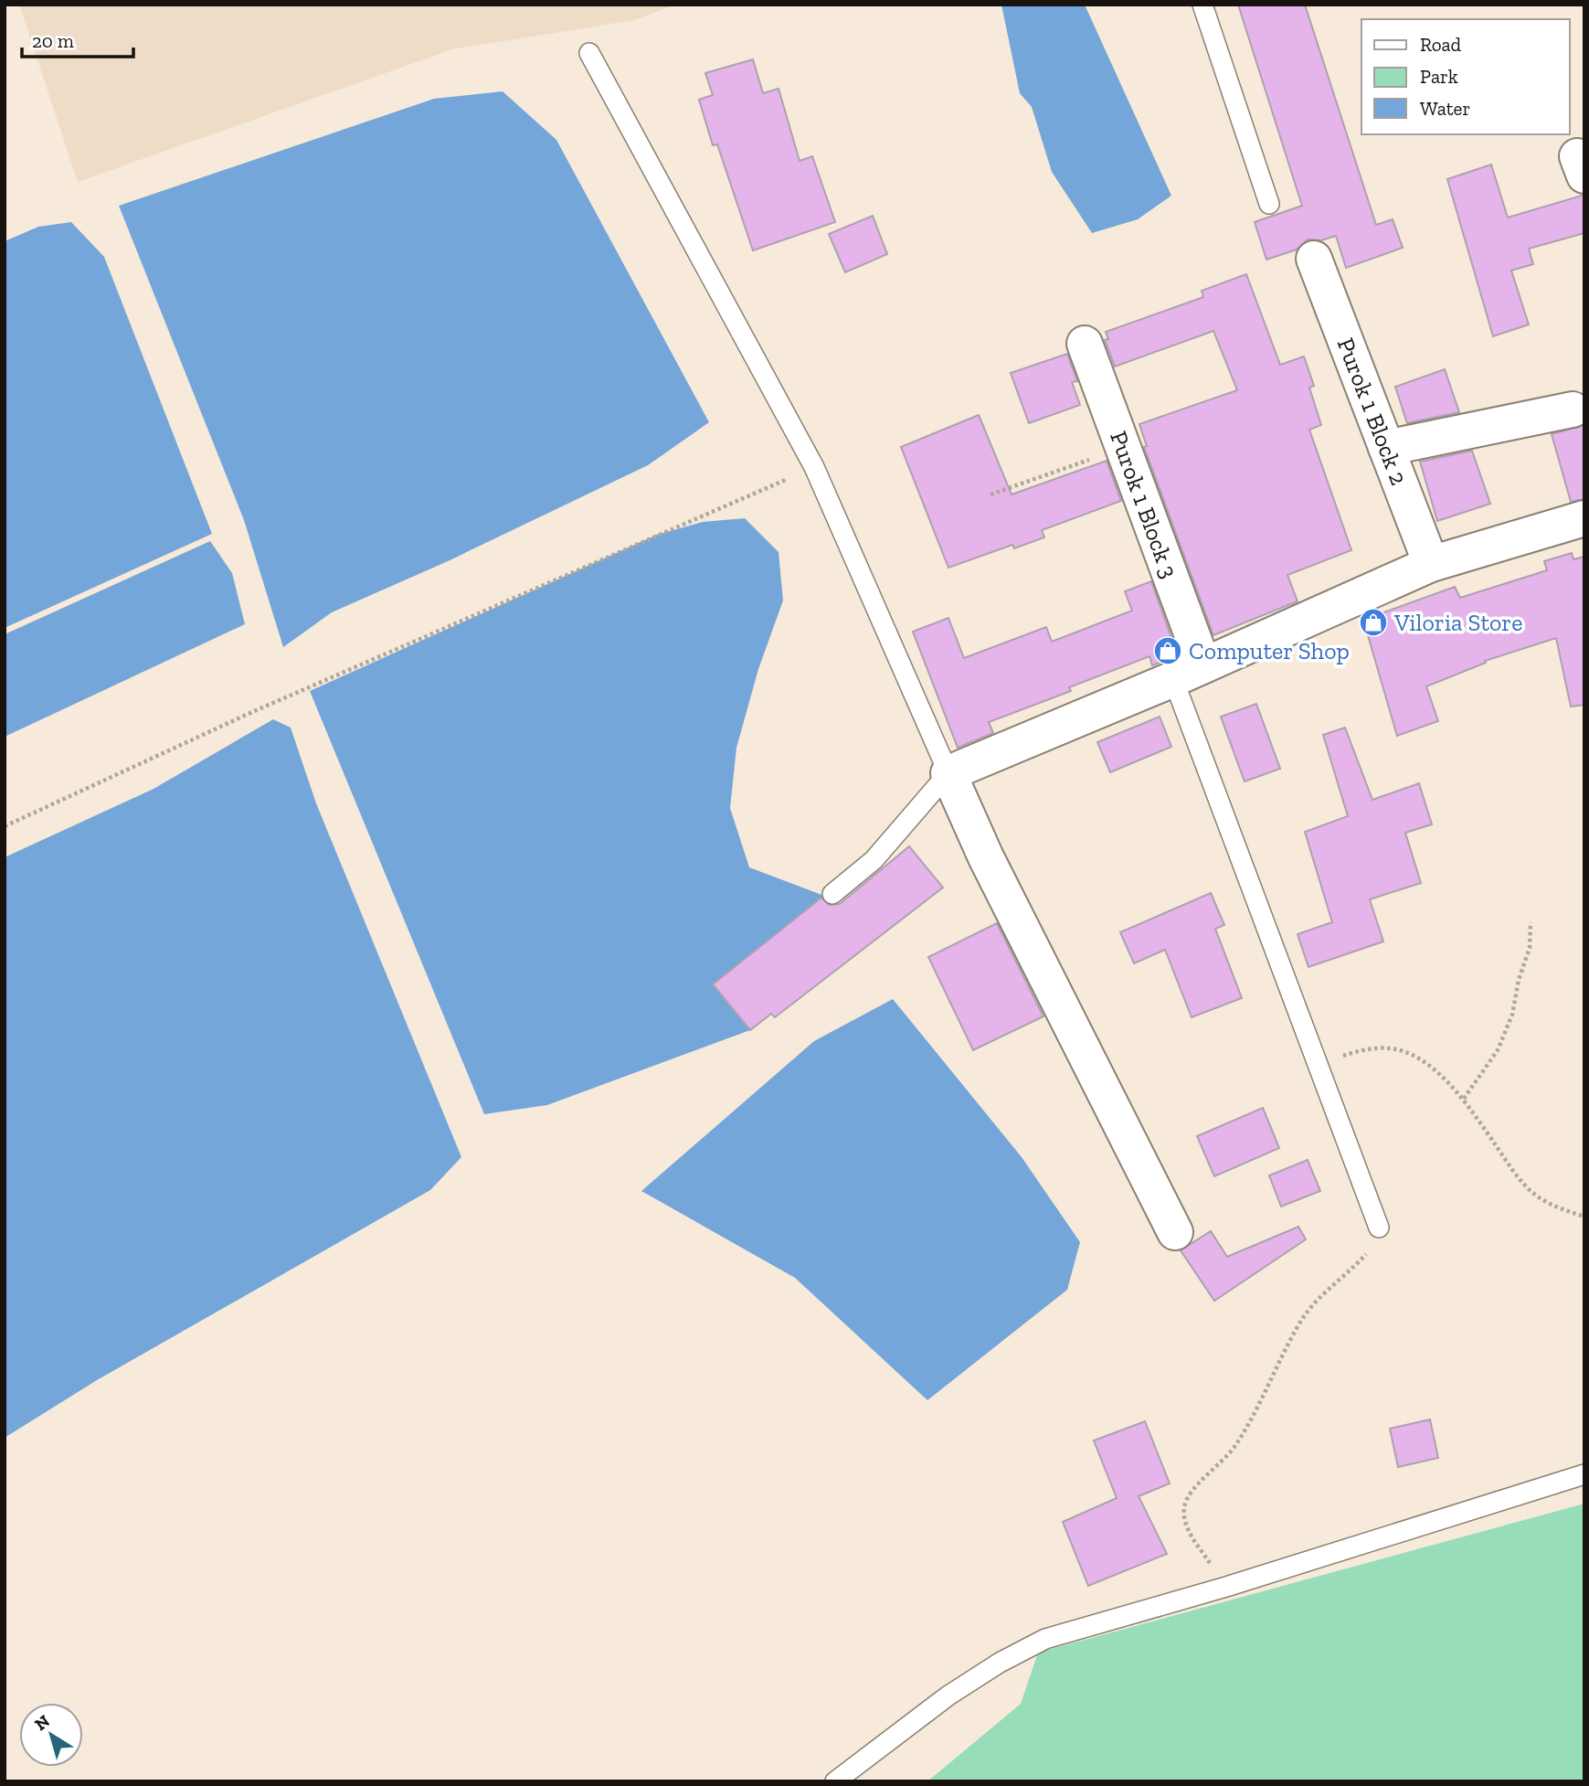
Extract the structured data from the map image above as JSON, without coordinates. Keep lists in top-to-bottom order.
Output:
{
  "streets": {
    "street": ["Purok 1 Block 2", "Purok 1 Block 3"]
  },
  "places": {
    "shop": ["Viloria Store", "Computer Shop"]
  },
  "legend": ["Road", "Park", "Water"],
  "scale_bar": "20 m",
  "north": "top left"
}
